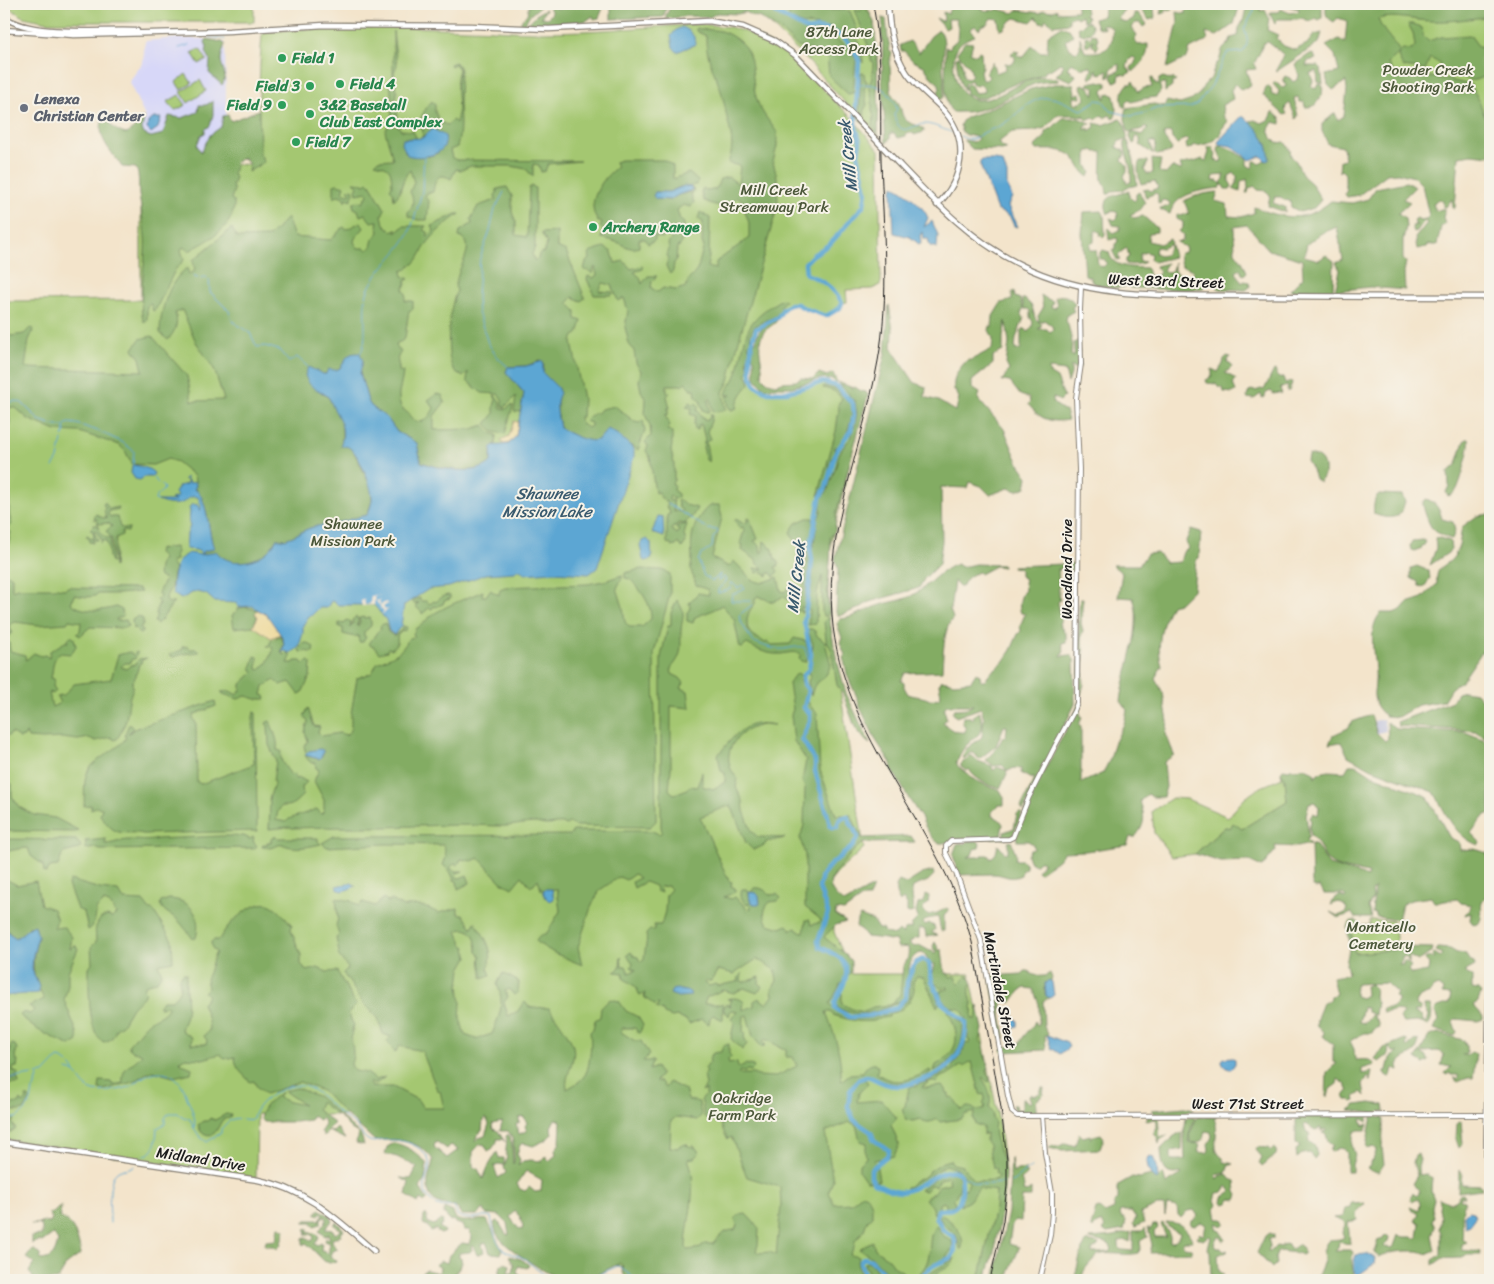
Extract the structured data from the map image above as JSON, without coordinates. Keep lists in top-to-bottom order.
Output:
{
  "streets": {
    "main road": ["West 83rd Street", "Midland Drive"],
    "street": ["Woodland Drive", "Martindale Street", "West 71st Street"]
  },
  "crossings": [
    ["West 83rd Street", "Woodland Drive"],
    ["Woodland Drive", "Martindale Street"],
    ["Martindale Street", "West 71st Street"]
  ],
  "water": ["Mill Creek", "Shawnee Mission Lake"],
  "parks": [
    "87th Lane Access Park",
    "Powder Creek Shooting Park",
    "Mill Creek Streamway Park",
    "Shawnee Mission Park",
    "Monticello Cemetery",
    "Oakridge Farm Park"
  ],
  "places": [
    "Field 1",
    "Field 4",
    "Field 3",
    "Field 9",
    "Lenexa Christian Center",
    "3&2 Baseball Club East Complex",
    "Field 7",
    "Archery Range"
  ]
}
